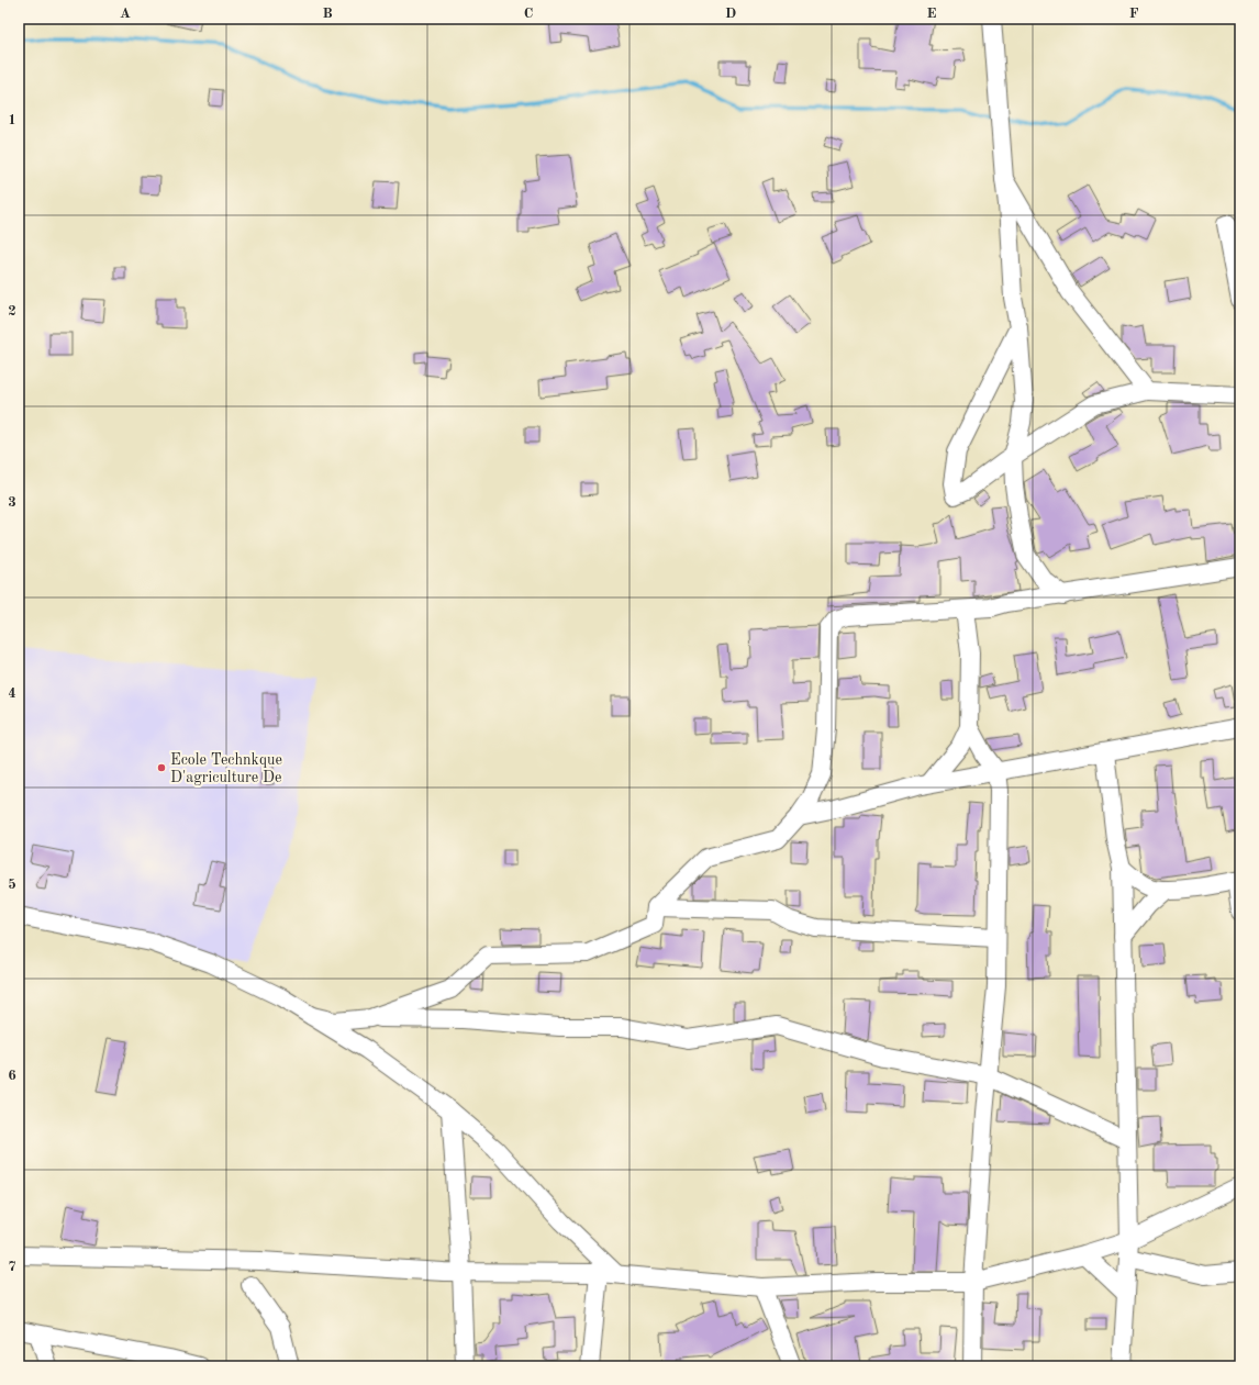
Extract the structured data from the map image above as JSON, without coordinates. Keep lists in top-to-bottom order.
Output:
{
  "places": ["Ecole Technkque D'agriculture De"],
  "grid": {
    "columns": [
      "A",
      "B",
      "C",
      "D",
      "E",
      "F"
    ],
    "rows": [
      "1",
      "2",
      "3",
      "4",
      "5",
      "6",
      "7"
    ]
  }
}
